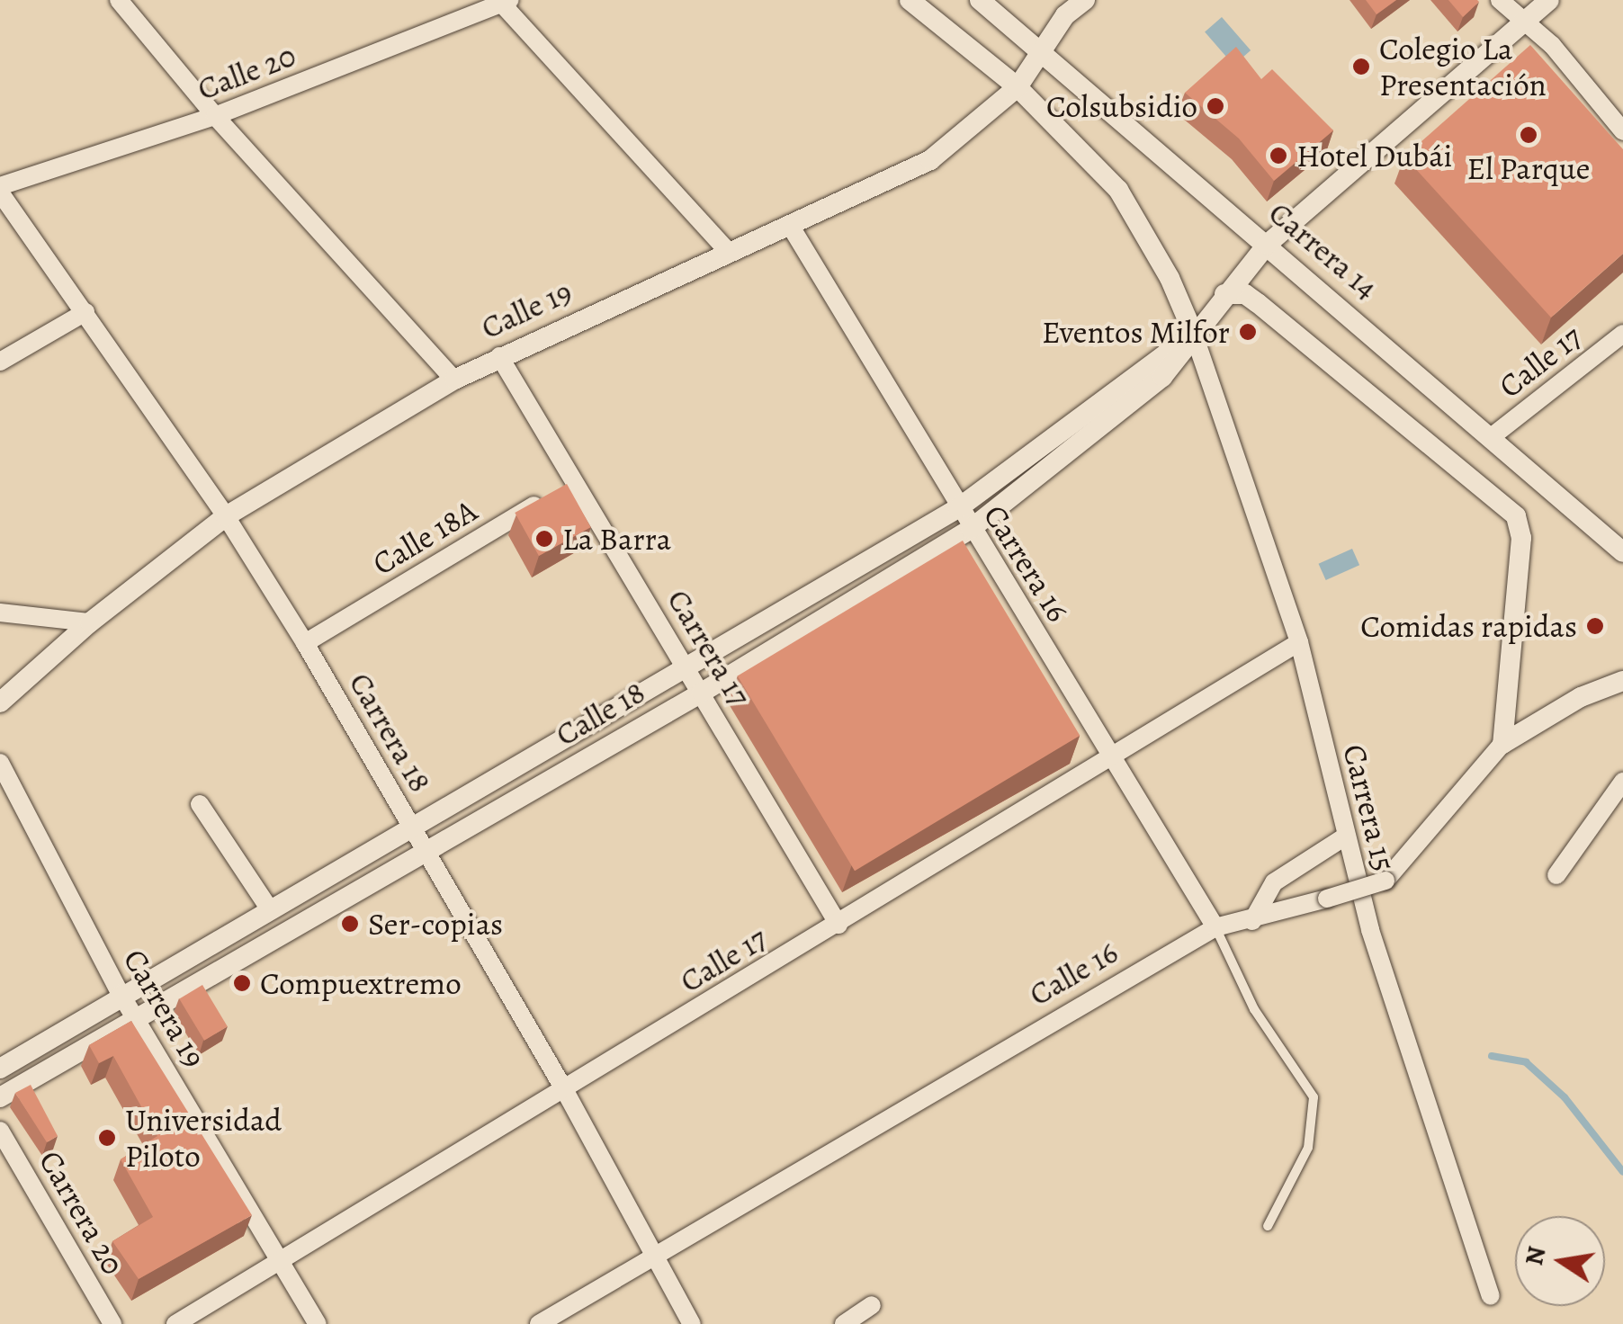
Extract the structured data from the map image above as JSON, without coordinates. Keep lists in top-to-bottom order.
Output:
{
  "streets": {
    "street": [
      "Calle 20",
      "Carrera 14",
      "Calle 19",
      "Calle 17",
      "Calle 18A",
      "Carrera 16",
      "Carrera 17",
      "Calle 18",
      "Carrera 18",
      "Carrera 15",
      "Calle 16",
      "Carrera 19",
      "Carrera 20"
    ]
  },
  "crossings": [
    ["Calle 20", "Carrera 18"],
    ["Carrera 14", "Calle 19"],
    ["Carrera 14", "Calle 17"],
    ["Carrera 14", "Calle 18"],
    ["Calle 19", "Carrera 16"],
    ["Calle 19", "Carrera 17"],
    ["Calle 19", "Carrera 18"],
    ["Calle 17", "Carrera 16"],
    ["Calle 17", "Carrera 17"],
    ["Calle 17", "Carrera 18"],
    ["Calle 17", "Carrera 15"],
    ["Calle 17", "Carrera 19"],
    ["Calle 18A", "Carrera 17"],
    ["Calle 18A", "Carrera 18"],
    ["Carrera 16", "Calle 18"],
    ["Carrera 16", "Calle 16"],
    ["Carrera 17", "Calle 18"],
    ["Calle 18", "Carrera 18"],
    ["Calle 18", "Carrera 15"],
    ["Calle 18", "Carrera 19"],
    ["Carrera 18", "Calle 16"]
  ],
  "places": [
    "Colegio La Presentación",
    "Colsubsidio",
    "El Parque",
    "Hotel Dubái",
    "Eventos Milfor",
    "La Barra",
    "Comidas rapidas",
    "Ser-copias",
    "Compuextremo",
    "Universidad Piloto"
  ],
  "north": "left"
}
